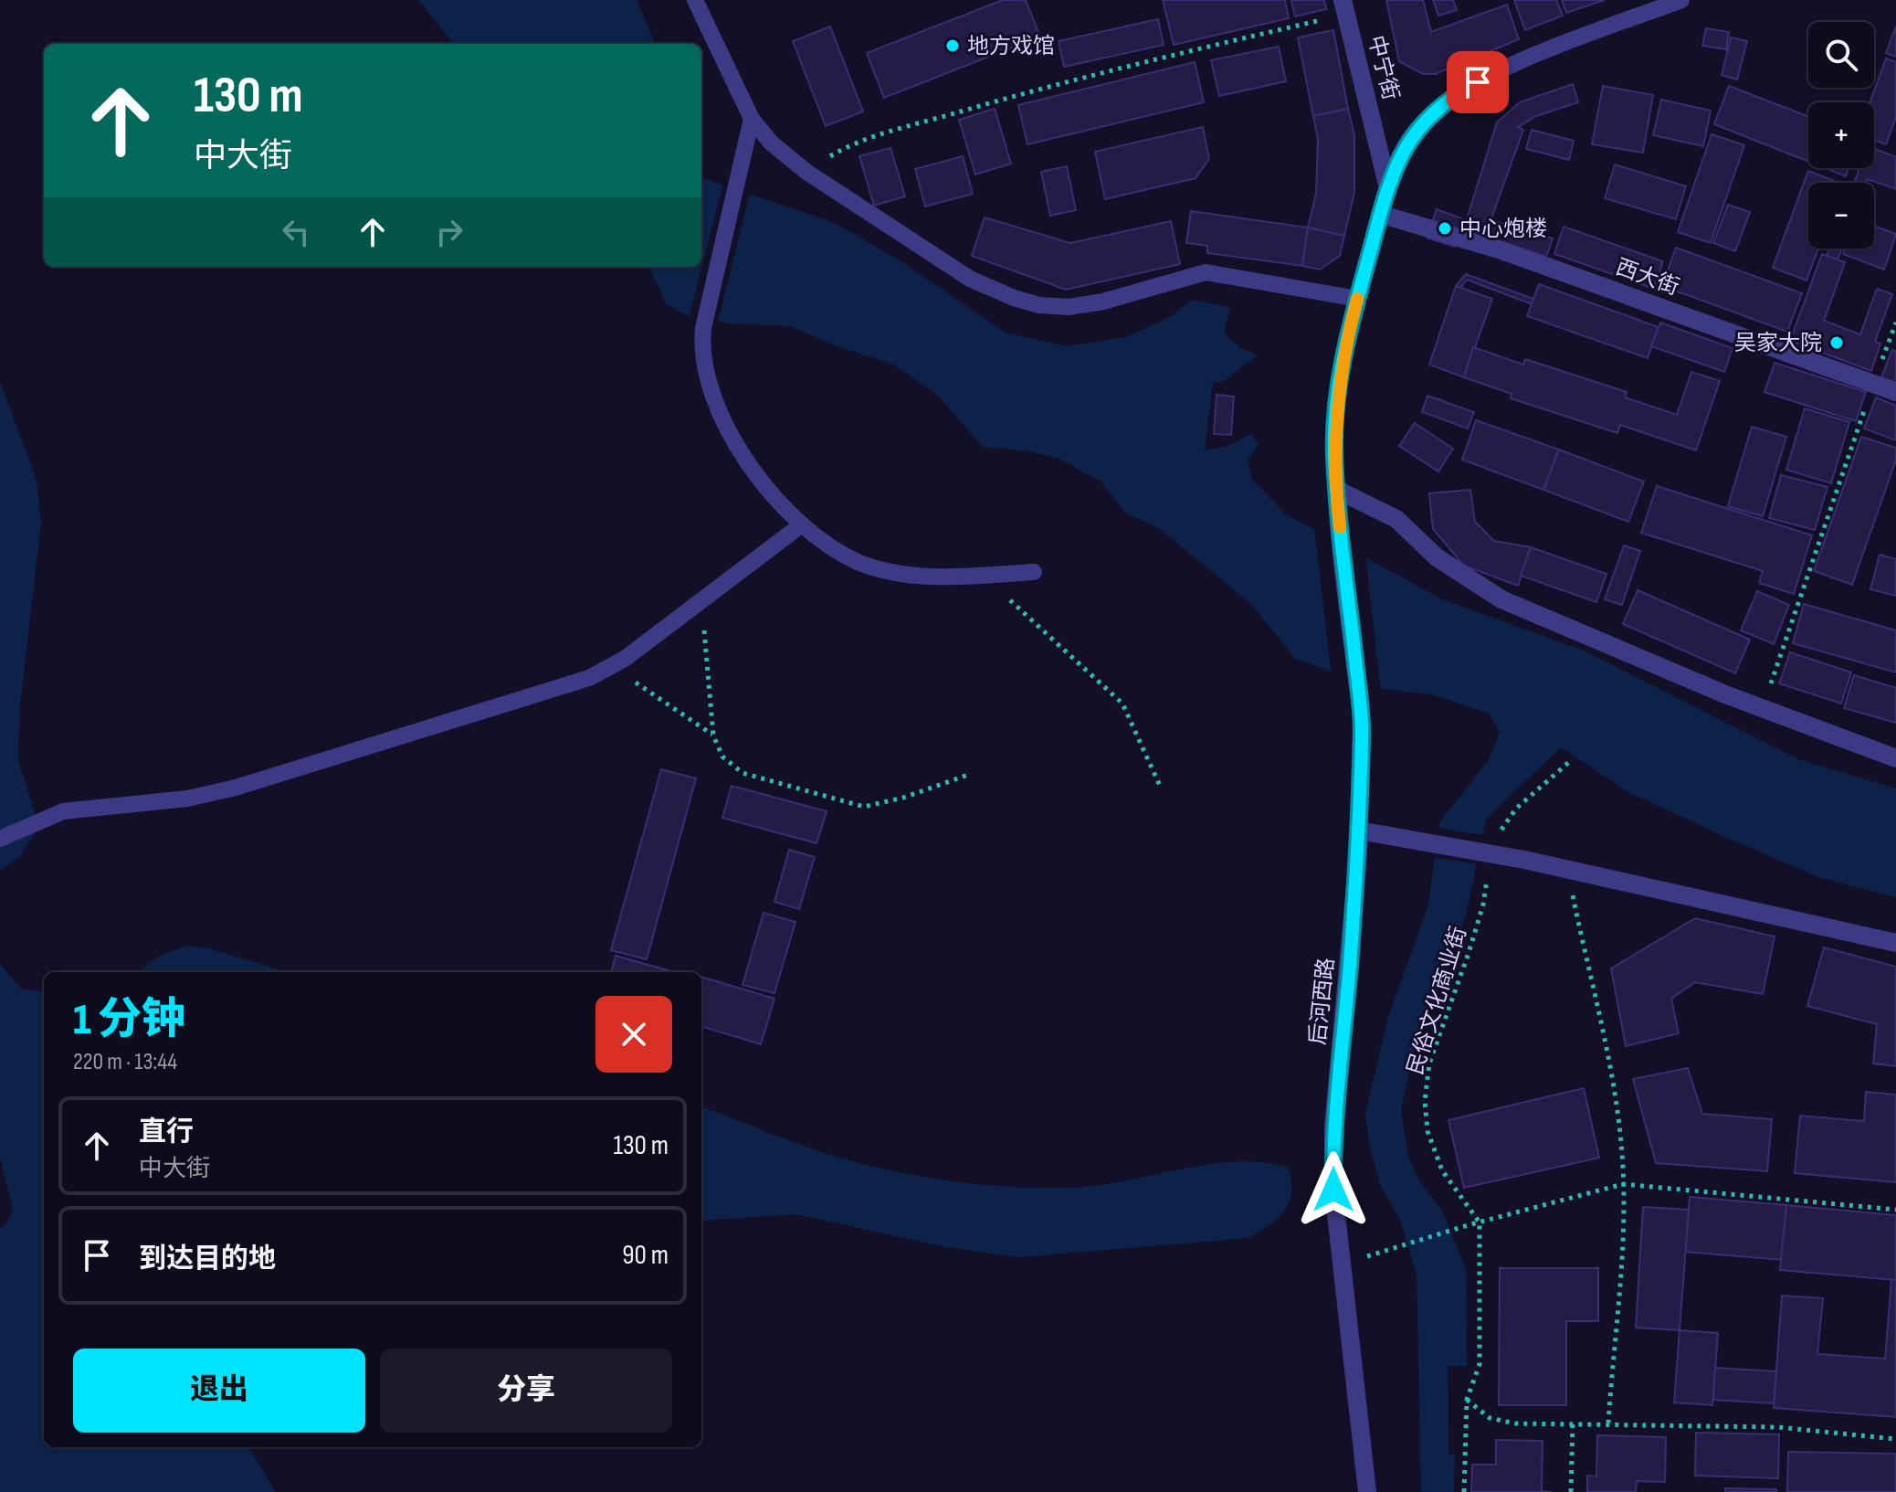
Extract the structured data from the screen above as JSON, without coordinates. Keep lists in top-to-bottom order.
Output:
{
  "streets": {
    "street": ["中宁街", "西大街", "后河西路"],
    "path": ["民俗文化商业街"]
  },
  "crossings": [
    ["中宁街", "后河西路"],
    ["西大街", "后河西路"]
  ],
  "places": ["地方戏馆", "中心炮楼", "吴家大院"],
  "page": {
    "map_buttons": ["+", "−"],
    "turn": ["130 m", "中大街"],
    "heading": ["1 分钟", "220 m · 13:44"],
    "list": [
      {
        "name": "直行",
        "note": "中大街",
        "value": "130 m"
      },
      {
        "name": "到达目的地",
        "value": "90 m"
      }
    ],
    "buttons": ["退出", "分享"]
  }
}
